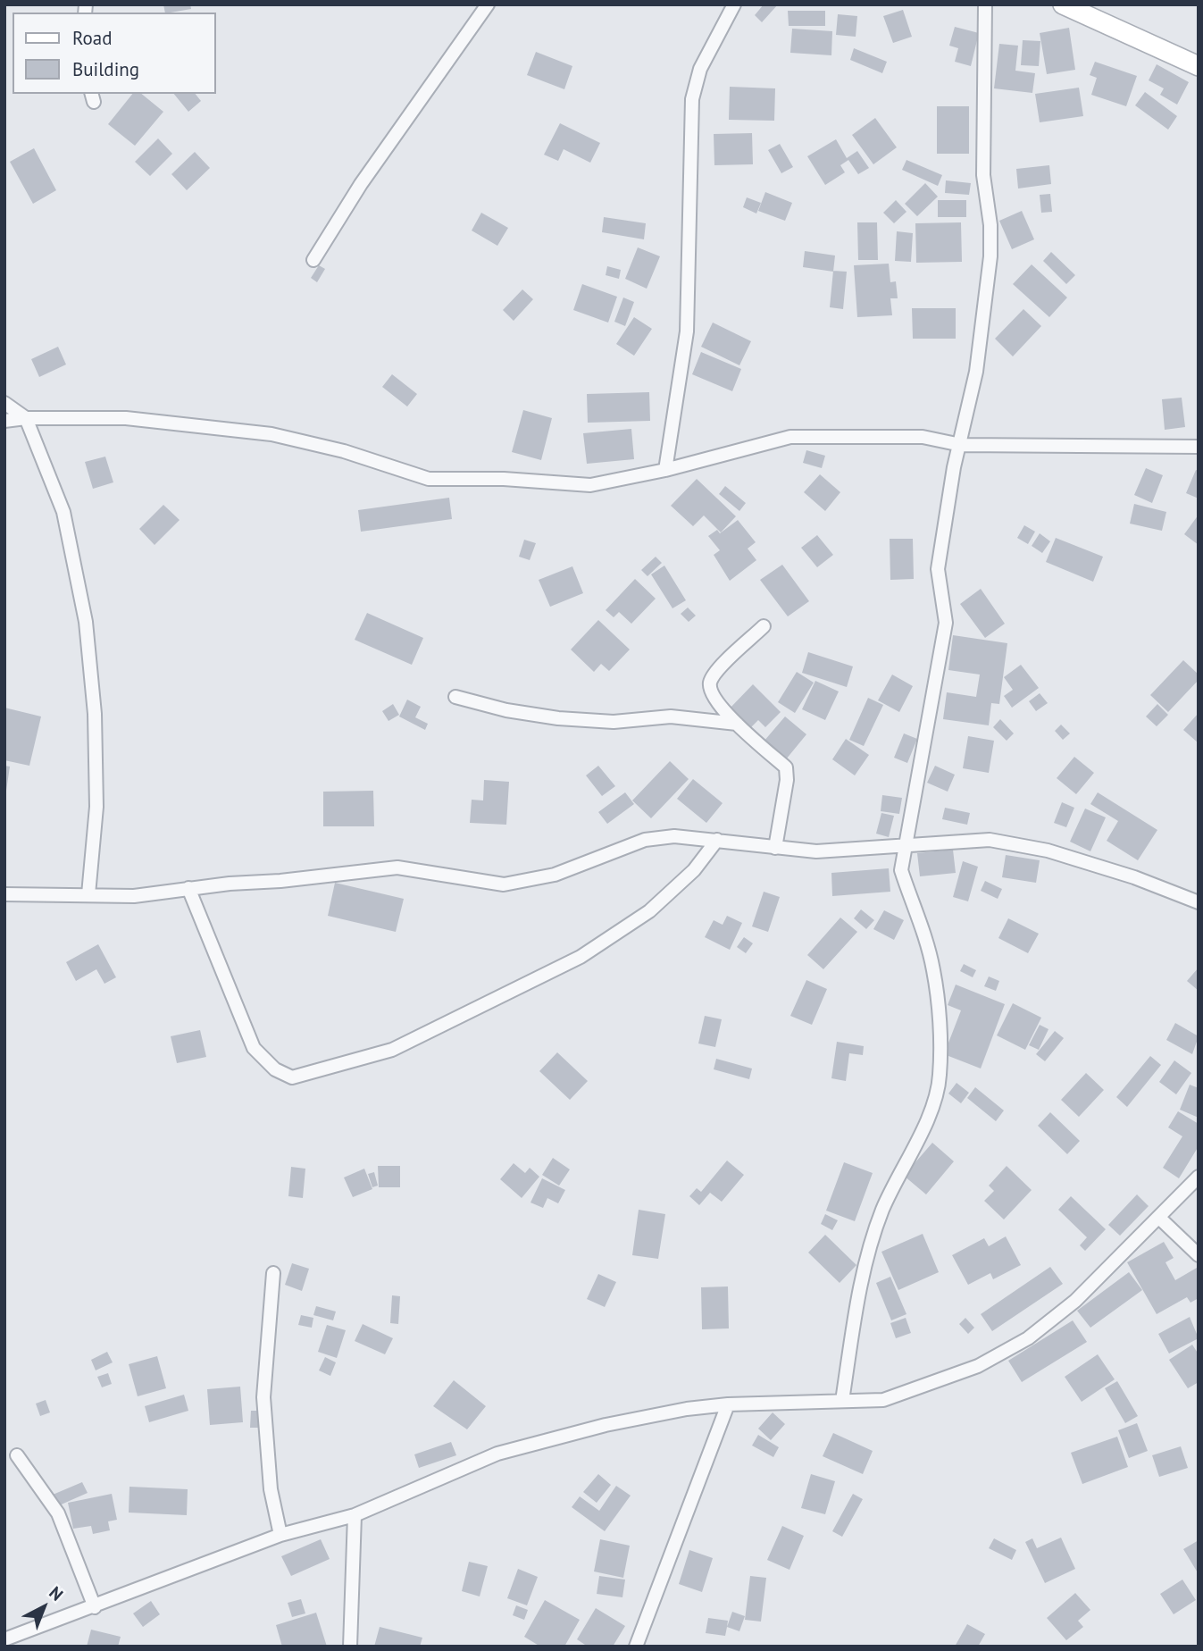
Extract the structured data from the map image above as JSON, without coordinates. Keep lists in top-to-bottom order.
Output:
{
  "legend": ["Road", "Building"],
  "north": "top right"
}
